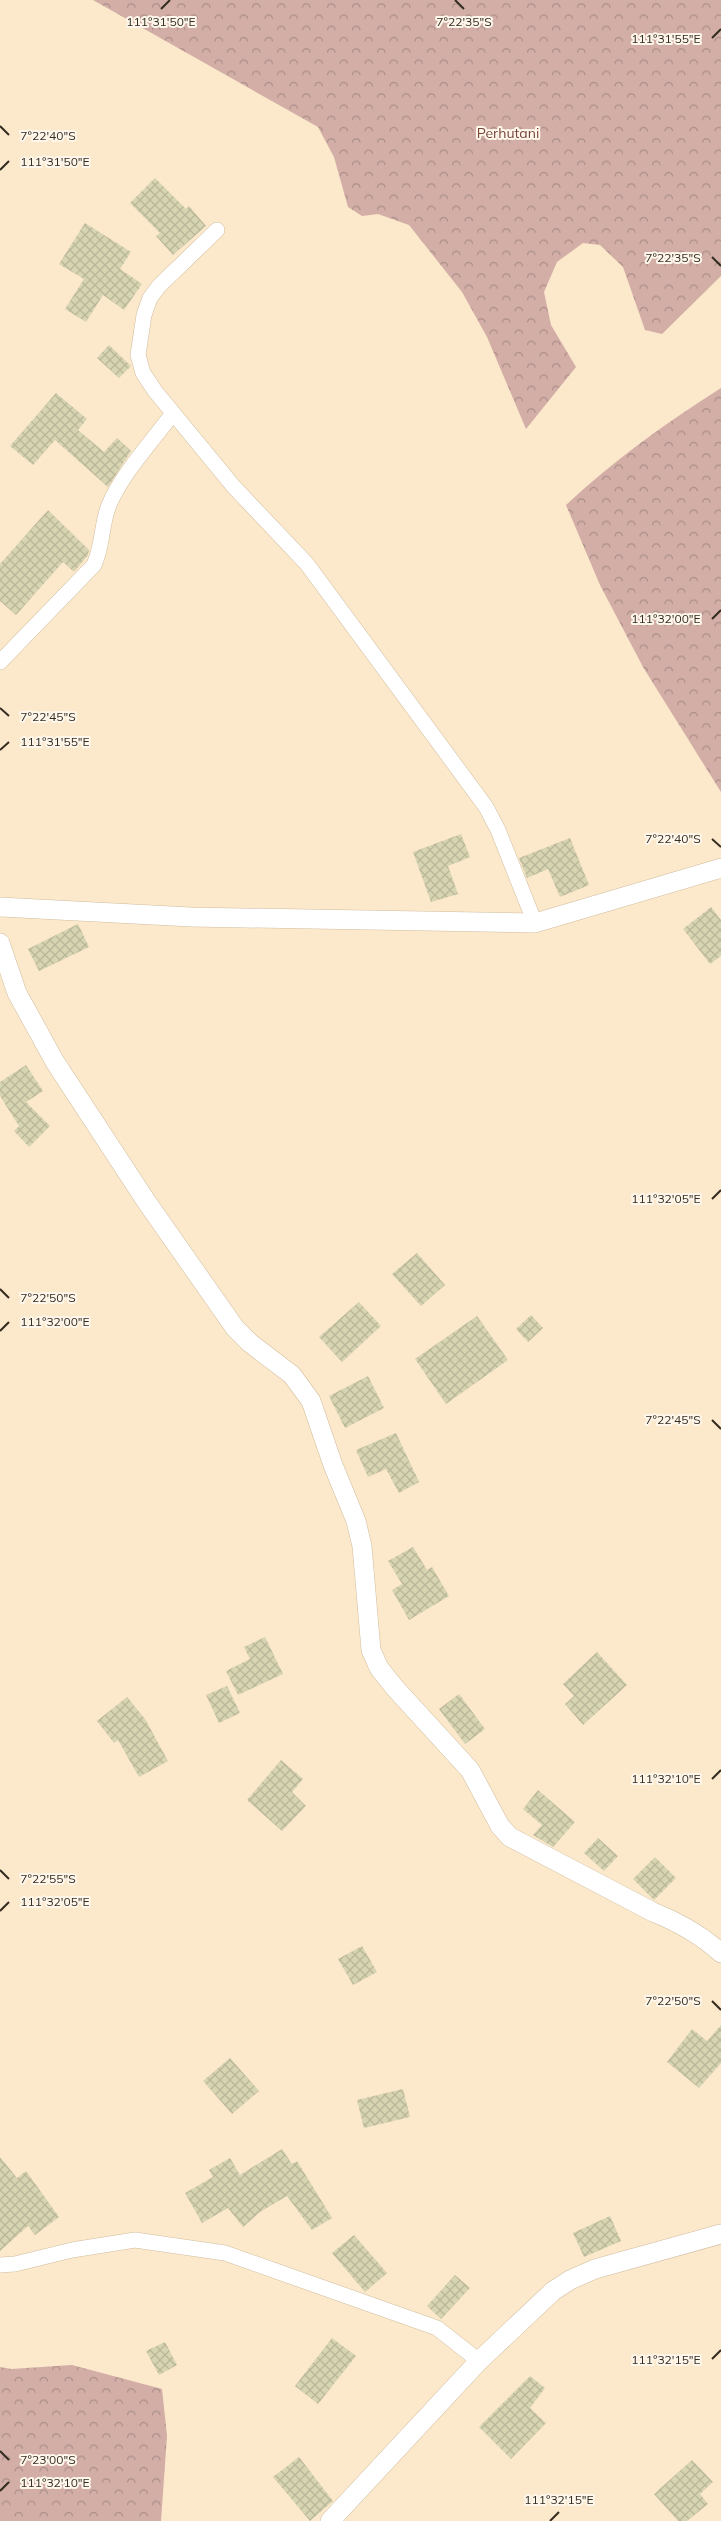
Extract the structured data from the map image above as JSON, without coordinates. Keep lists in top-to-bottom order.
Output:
{
  "parks": ["Perhutani"],
  "coordinates": [
    "111°31'50\"E",
    "7°22'35\"S",
    "111°31'55\"E",
    "7°22'40\"S",
    "111°32'00\"E",
    "7°22'45\"S",
    "111°32'05\"E",
    "7°22'50\"S",
    "111°32'10\"E",
    "7°22'55\"S",
    "111°32'15\"E",
    "7°23'00\"S"
  ]
}
